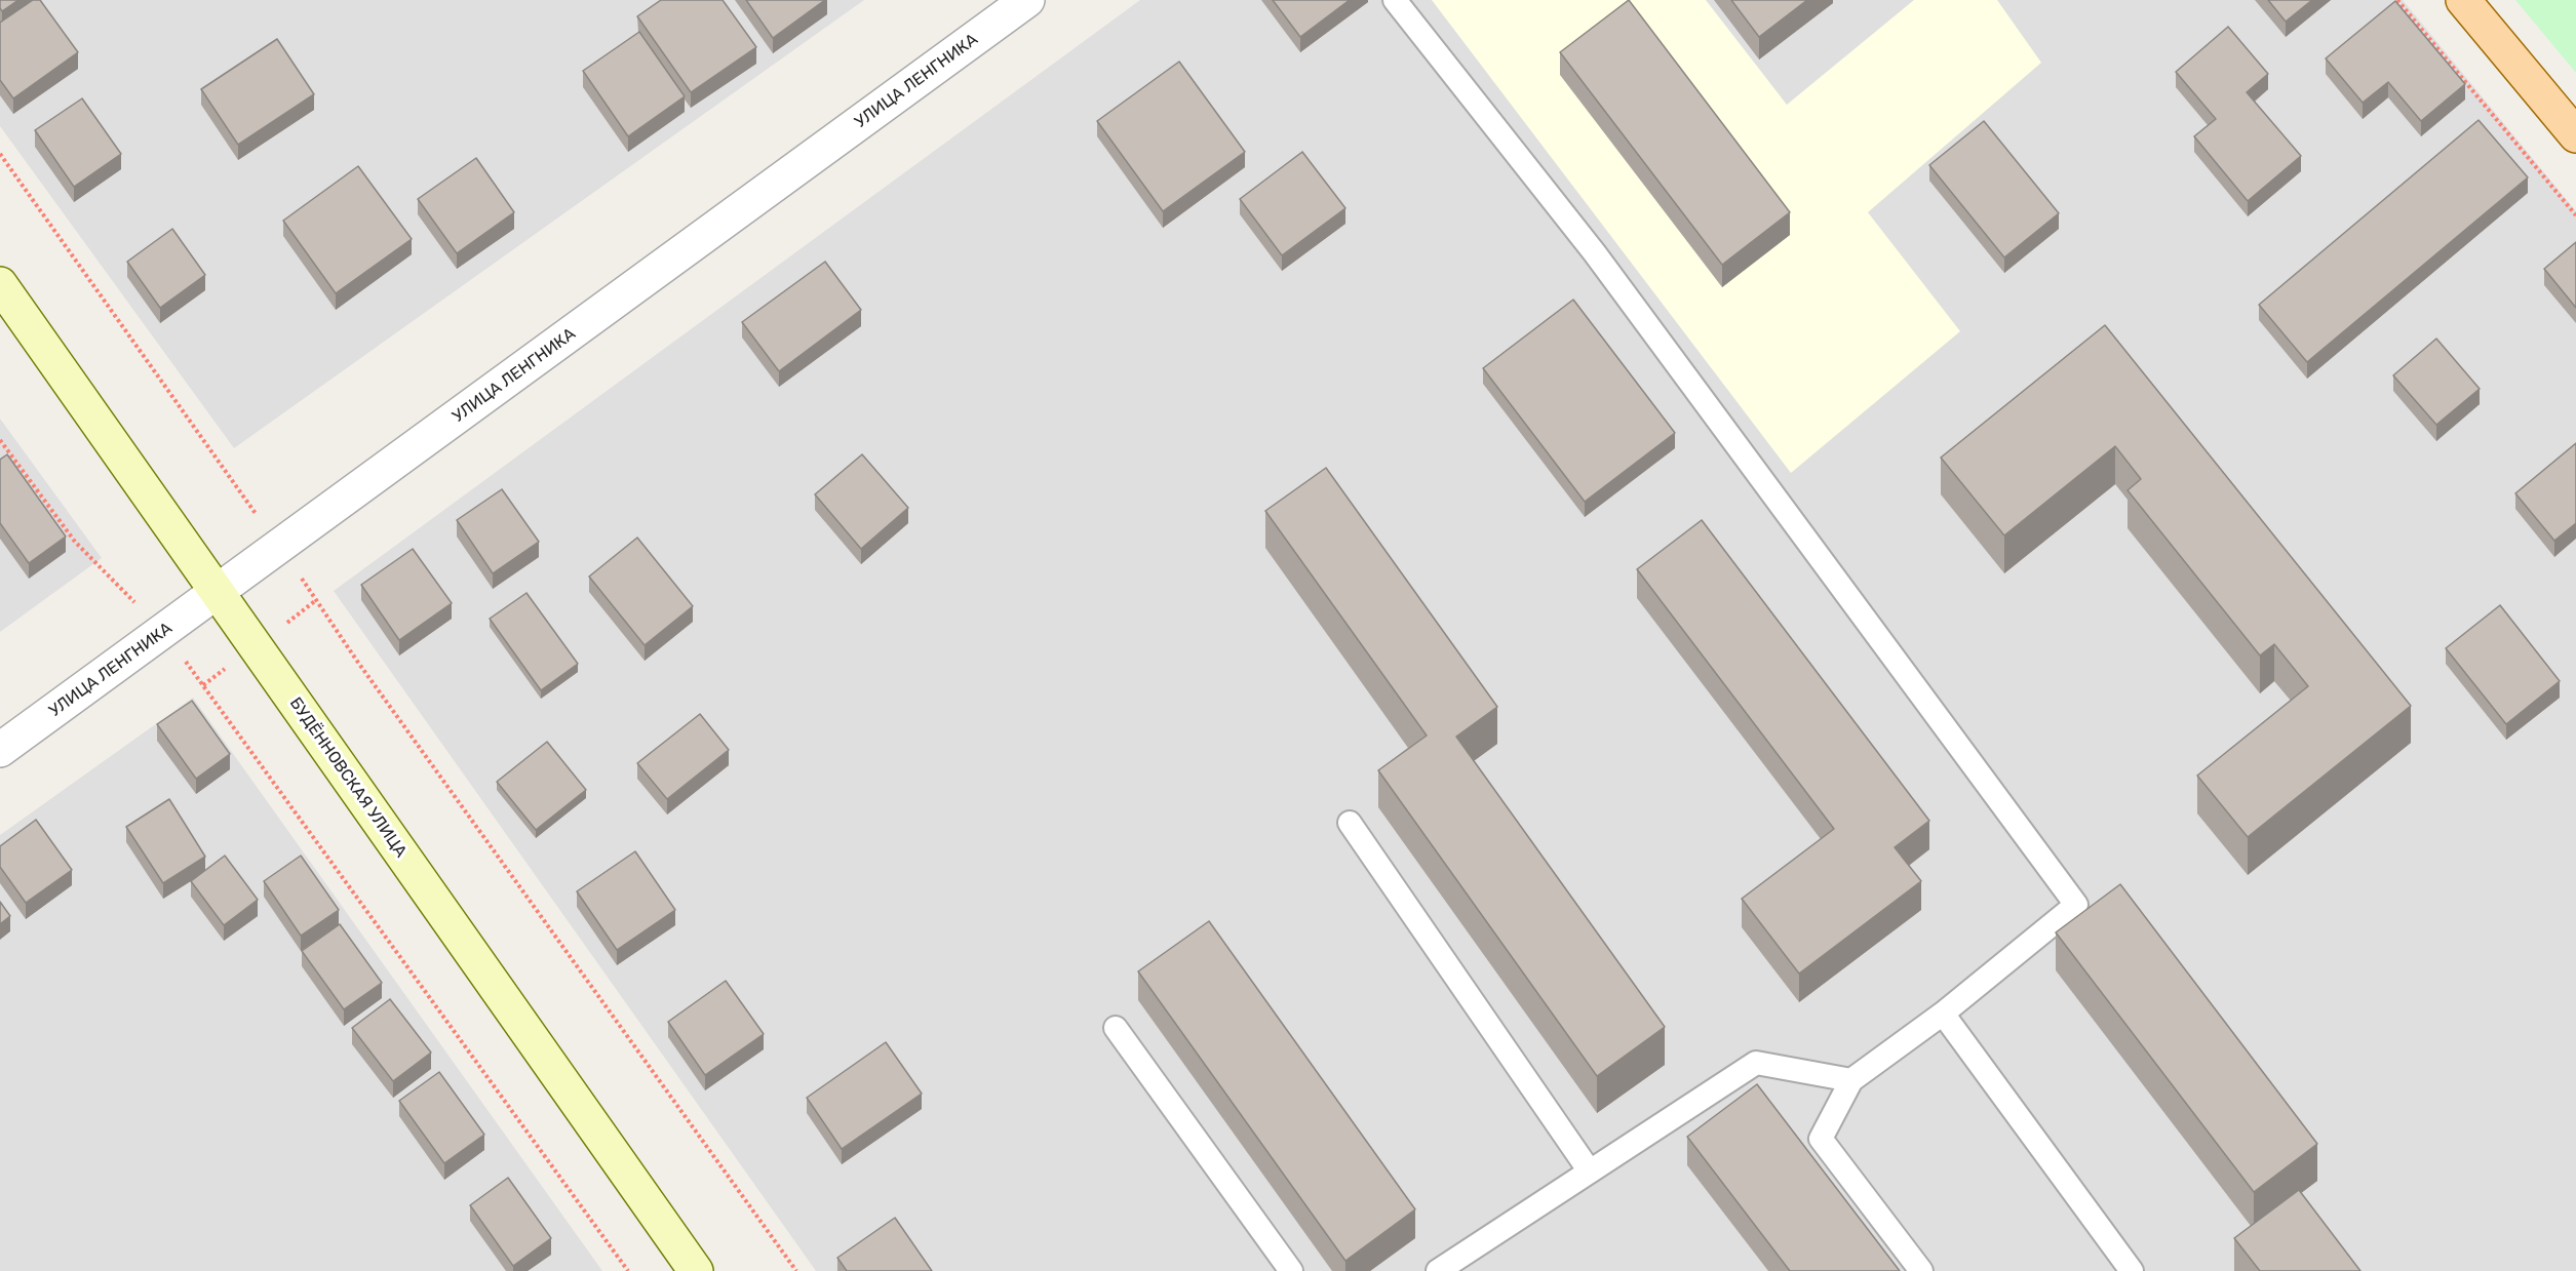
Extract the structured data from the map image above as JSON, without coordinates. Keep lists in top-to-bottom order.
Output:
{
  "streets": {
    "street": ["УЛИЦА ЛЕНГНИКА", "БУДЁННОВСКАЯ УЛИЦА"]
  },
  "crossings": [
    ["УЛИЦА ЛЕНГНИКА", "БУДЁННОВСКАЯ УЛИЦА"]
  ]
}
